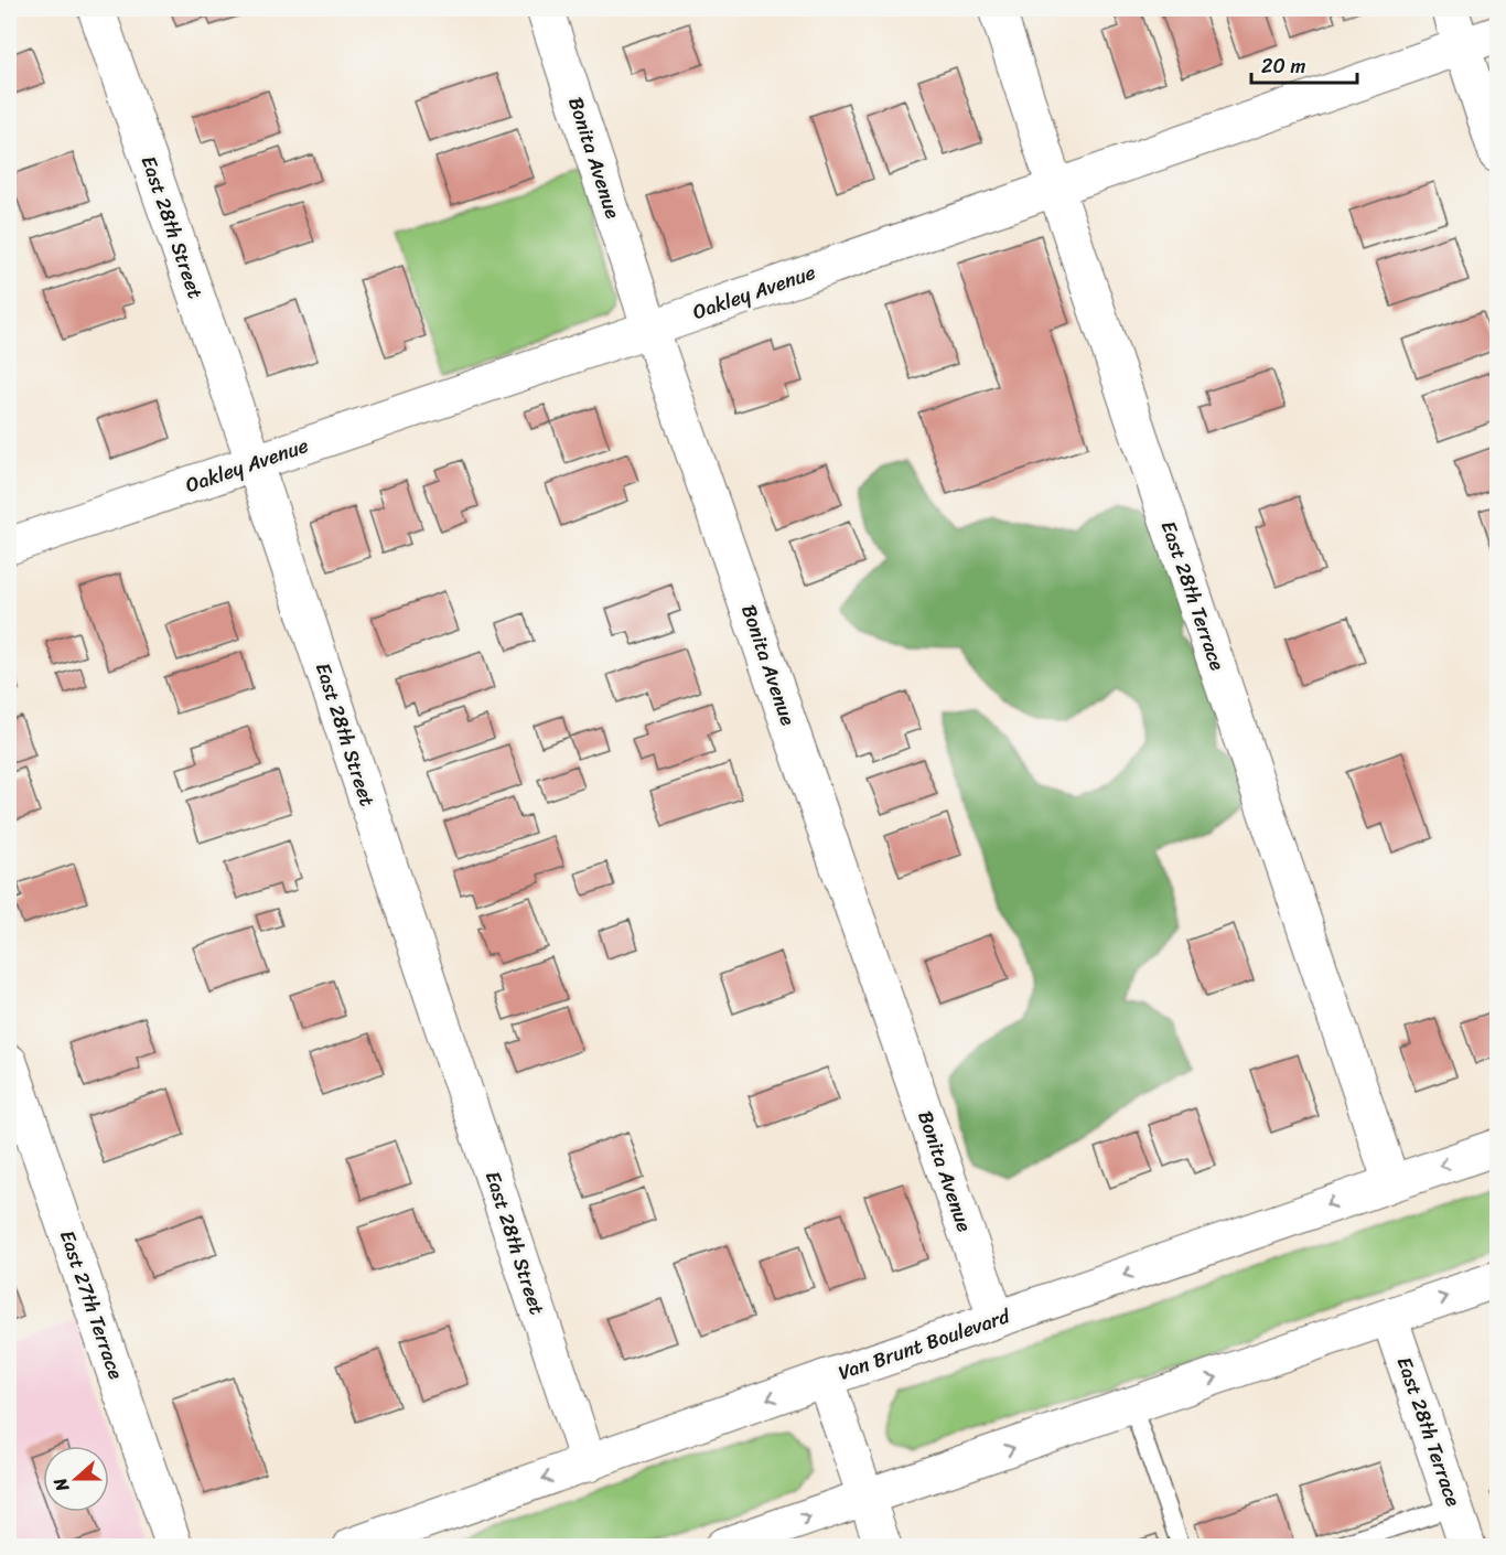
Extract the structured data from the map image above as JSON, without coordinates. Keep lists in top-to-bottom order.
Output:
{
  "streets": {
    "street": [
      "Bonita Avenue",
      "East 28th Street",
      "Oakley Avenue",
      "East 28th Terrace",
      "East 27th Terrace",
      "Van Brunt Boulevard"
    ]
  },
  "crossings": [
    ["Bonita Avenue", "Oakley Avenue"],
    ["Bonita Avenue", "Van Brunt Boulevard"],
    ["East 28th Street", "Oakley Avenue"],
    ["East 28th Street", "Van Brunt Boulevard"],
    ["Oakley Avenue", "East 28th Terrace"],
    ["East 28th Terrace", "Van Brunt Boulevard"]
  ],
  "scale_bar": "20 m",
  "north": "left"
}
